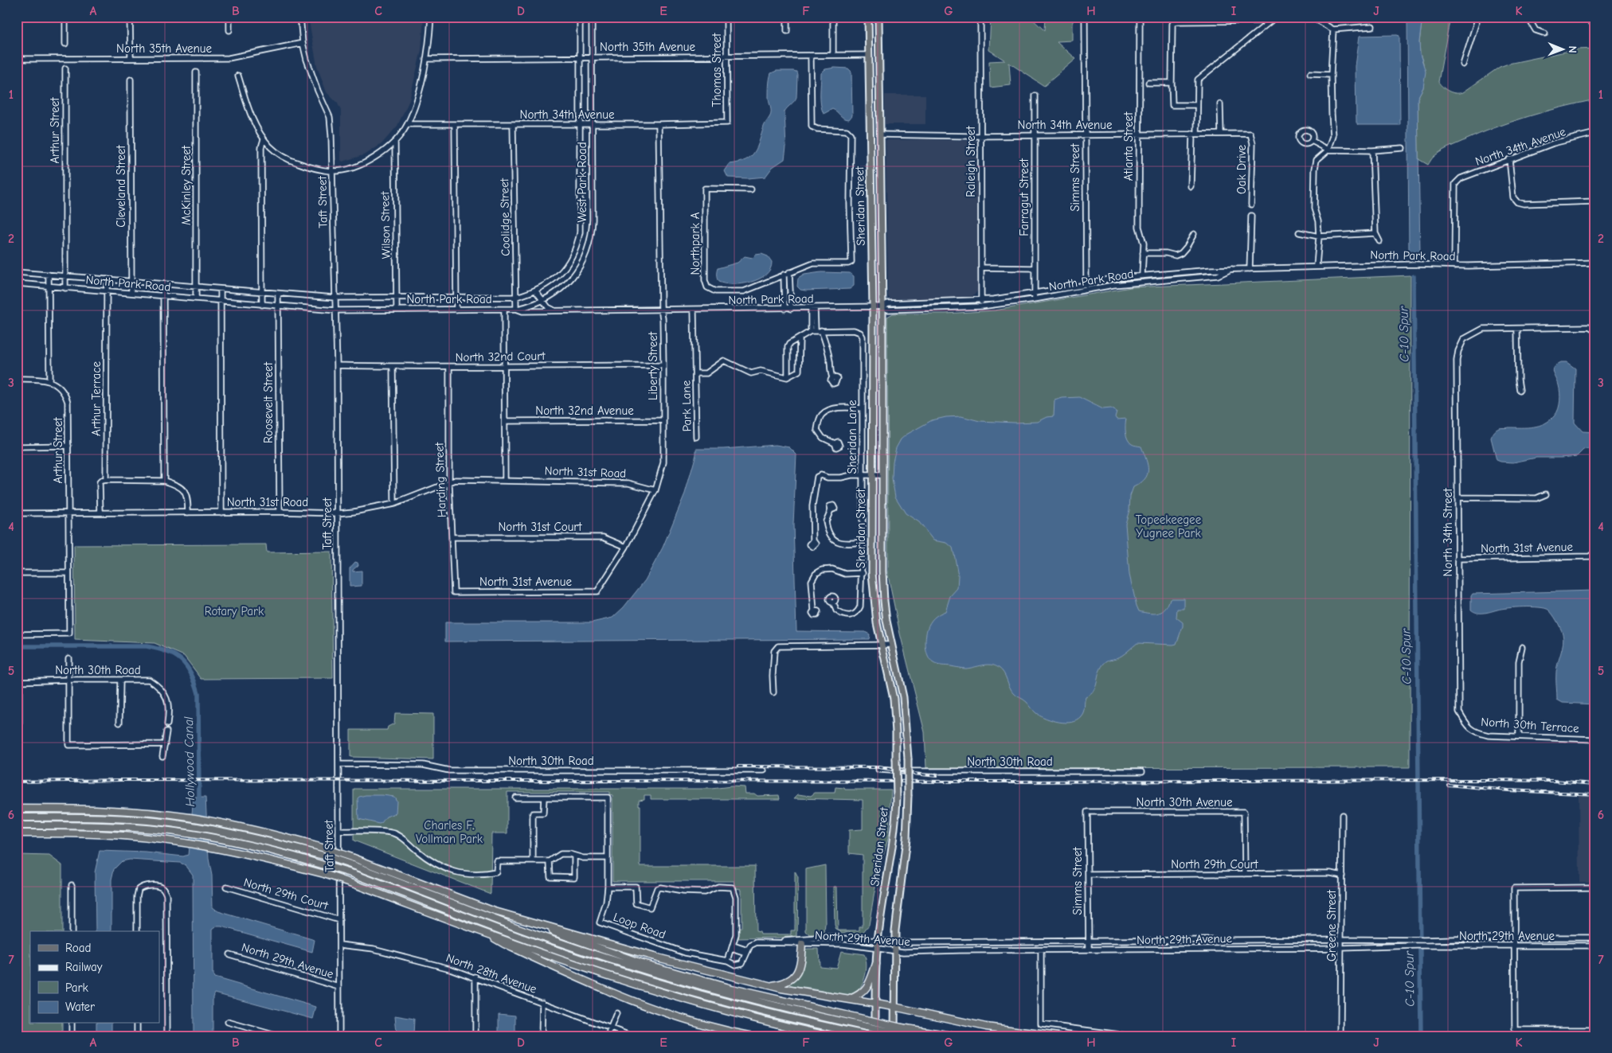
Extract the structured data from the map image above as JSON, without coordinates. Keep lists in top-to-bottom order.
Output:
{
  "streets": {
    "main road": ["Sheridan Street"],
    "street": [
      "North 35th Avenue",
      "Thomas Street",
      "North 34th Avenue",
      "Arthur Street",
      "Atlanta Street",
      "Raleigh Street",
      "Oak Drive",
      "Simms Street",
      "West Park Road",
      "McKinley Street",
      "Cleveland Street",
      "Farragut Street",
      "Taft Street",
      "Coolidge Street",
      "Wilson Street",
      "Northpark A",
      "North Park Road",
      "North 32nd Court",
      "Liberty Street",
      "Arthur Terrace",
      "Roosevelt Street",
      "Park Lane",
      "North 32nd Avenue",
      "Sheridan Lane",
      "North 31st Road",
      "Harding Street",
      "North 31st Court",
      "North 34th Street",
      "North 31st Avenue",
      "North 30th Road",
      "North 30th Terrace",
      "North 30th Avenue",
      "North 29th Court",
      "Loop Road",
      "Greene Street",
      "North 29th Avenue",
      "North 28th Avenue"
    ]
  },
  "crossings": [
    ["North 35th Avenue", "Thomas Street"],
    ["North 35th Avenue", "West Park Road"],
    ["North 35th Avenue", "Taft Street"],
    ["North 35th Avenue", "Sheridan Street"],
    ["North 35th Avenue", "Northpark A"],
    ["Thomas Street", "North 34th Avenue"],
    ["North 34th Avenue", "Atlanta Street"],
    ["North 34th Avenue", "Raleigh Street"],
    ["North 34th Avenue", "Oak Drive"],
    ["North 34th Avenue", "Simms Street"],
    ["North 34th Avenue", "West Park Road"],
    ["North 34th Avenue", "Farragut Street"],
    ["North 34th Avenue", "Sheridan Street"],
    ["North 34th Avenue", "Coolidge Street"],
    ["North 34th Avenue", "North Park Road"],
    ["North 34th Avenue", "Liberty Street"],
    ["Arthur Street", "North Park Road"],
    ["Arthur Street", "North 31st Road"],
    ["Atlanta Street", "North Park Road"],
    ["Raleigh Street", "North Park Road"],
    ["Simms Street", "North Park Road"],
    ["Simms Street", "North 30th Avenue"],
    ["Simms Street", "North 29th Court"],
    ["Simms Street", "North 29th Avenue"],
    ["West Park Road", "Coolidge Street"],
    ["West Park Road", "North Park Road"],
    ["McKinley Street", "North Park Road"],
    ["Cleveland Street", "North Park Road"],
    ["Farragut Street", "North Park Road"],
    ["Taft Street", "North Park Road"],
    ["Taft Street", "North 32nd Court"],
    ["Taft Street", "North 31st Road"],
    ["Taft Street", "North 30th Road"],
    ["Taft Street", "North 29th Court"],
    ["Taft Street", "North 29th Avenue"],
    ["Taft Street", "North 28th Avenue"],
    ["Sheridan Street", "North Park Road"],
    ["Sheridan Street", "North 29th Avenue"],
    ["Coolidge Street", "North Park Road"],
    ["Wilson Street", "North Park Road"],
    ["North Park Road", "Liberty Street"],
    ["North Park Road", "Arthur Terrace"],
    ["North Park Road", "Roosevelt Street"],
    ["North Park Road", "Park Lane"],
    ["North 32nd Court", "Liberty Street"],
    ["North 32nd Court", "Harding Street"],
    ["Liberty Street", "North 32nd Avenue"],
    ["Liberty Street", "North 31st Road"],
    ["Liberty Street", "North 31st Court"],
    ["Liberty Street", "North 31st Avenue"],
    ["Arthur Terrace", "North 31st Road"],
    ["Roosevelt Street", "North 31st Road"],
    ["North 31st Road", "Harding Street"],
    ["Harding Street", "North 31st Court"],
    ["Harding Street", "North 31st Avenue"],
    ["North 34th Street", "North 31st Avenue"],
    ["North 34th Street", "North 30th Terrace"],
    ["North 30th Avenue", "North 29th Court"],
    ["North 29th Court", "Greene Street"],
    ["Greene Street", "North 29th Avenue"]
  ],
  "water": ["C-10 Spur", "Hollywood Canal"],
  "parks": ["Topeekeegee Yugnee Park", "Rotary Park", "Charles F. Vollman Park"],
  "legend": [
    "Road",
    "Railway",
    "Park",
    "Water"
  ],
  "north": "right",
  "grid": {
    "columns": [
      "A",
      "B",
      "C",
      "D",
      "E",
      "F",
      "G",
      "H",
      "I",
      "J",
      "K"
    ],
    "rows": [
      "1",
      "2",
      "3",
      "4",
      "5",
      "6",
      "7"
    ]
  }
}
